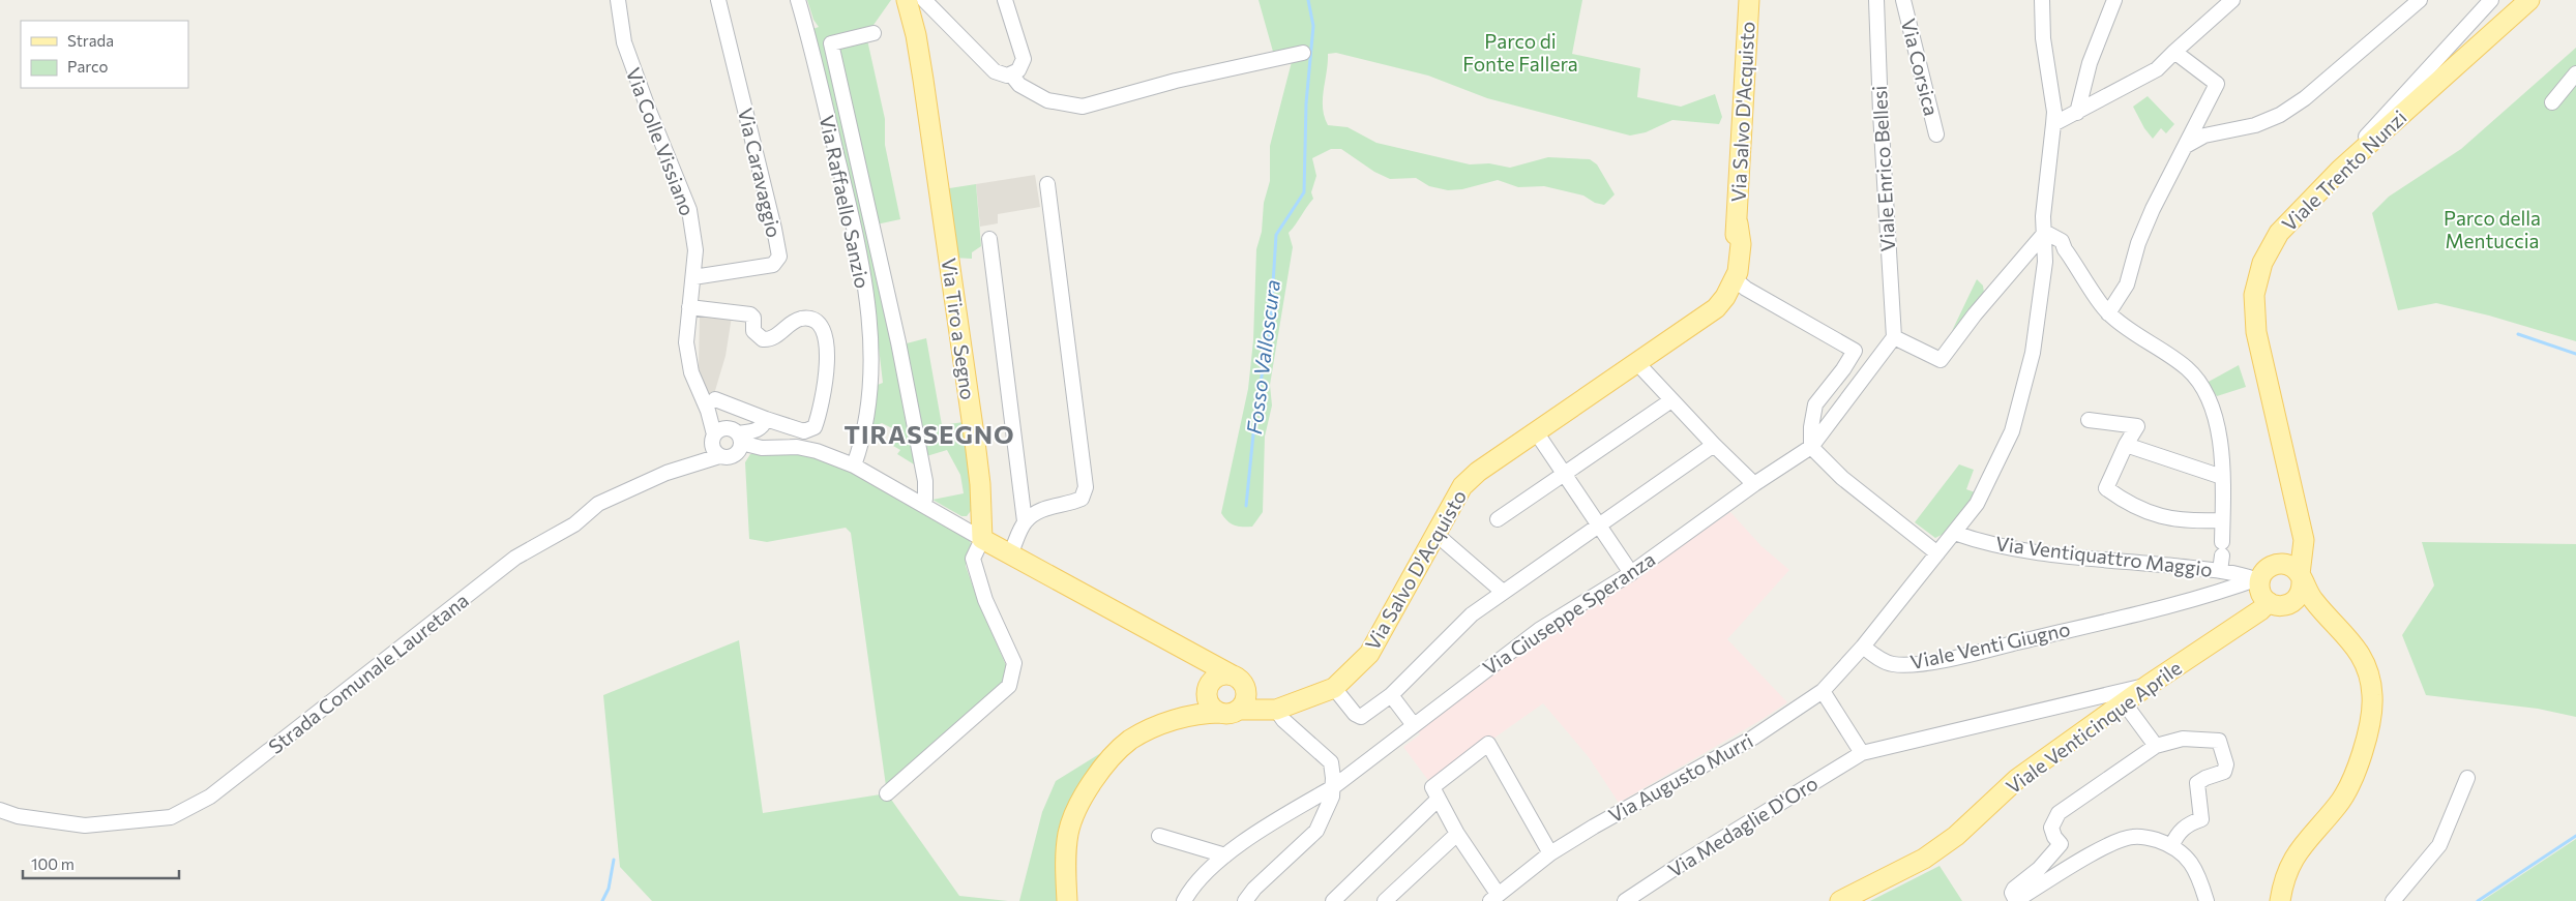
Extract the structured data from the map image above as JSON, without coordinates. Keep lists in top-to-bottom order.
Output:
{
  "streets": {
    "main road": [
      "Via Salvo D'Acquisto",
      "Viale Trento Nunzi",
      "Via Tiro a Segno",
      "Viale Venticinque Aprile"
    ],
    "street": [
      "Via Corsica",
      "Via Colle Vissiano",
      "Viale Enrico Bellesi",
      "Via Caravaggio",
      "Via Raffaello Sanzio",
      "Via Ventiquattro Maggio",
      "Via Giuseppe Speranza",
      "Viale Venti Giugno",
      "Strada Comunale Lauretana",
      "Via Augusto Murri",
      "Via Medaglie D'Oro"
    ]
  },
  "crossings": [
    ["Via Colle Vissiano", "Via Caravaggio"],
    ["Via Colle Vissiano", "Strada Comunale Lauretana"],
    ["Viale Enrico Bellesi", "Via Giuseppe Speranza"],
    ["Viale Trento Nunzi", "Via Ventiquattro Maggio"],
    ["Viale Trento Nunzi", "Viale Venti Giugno"],
    ["Viale Trento Nunzi", "Viale Venticinque Aprile"],
    ["Via Ventiquattro Maggio", "Viale Venti Giugno"],
    ["Via Ventiquattro Maggio", "Viale Venticinque Aprile"],
    ["Viale Venti Giugno", "Viale Venticinque Aprile"],
    ["Viale Venti Giugno", "Via Augusto Murri"],
    ["Viale Venticinque Aprile", "Via Medaglie D'Oro"]
  ],
  "districts": ["TIRASSEGNO"],
  "water": ["Fosso Valloscura"],
  "parks": ["Parco di Fonte Fallera", "Parco della Mentuccia"],
  "legend": ["Strada", "Parco"],
  "scale_bar": "100 m"
}
